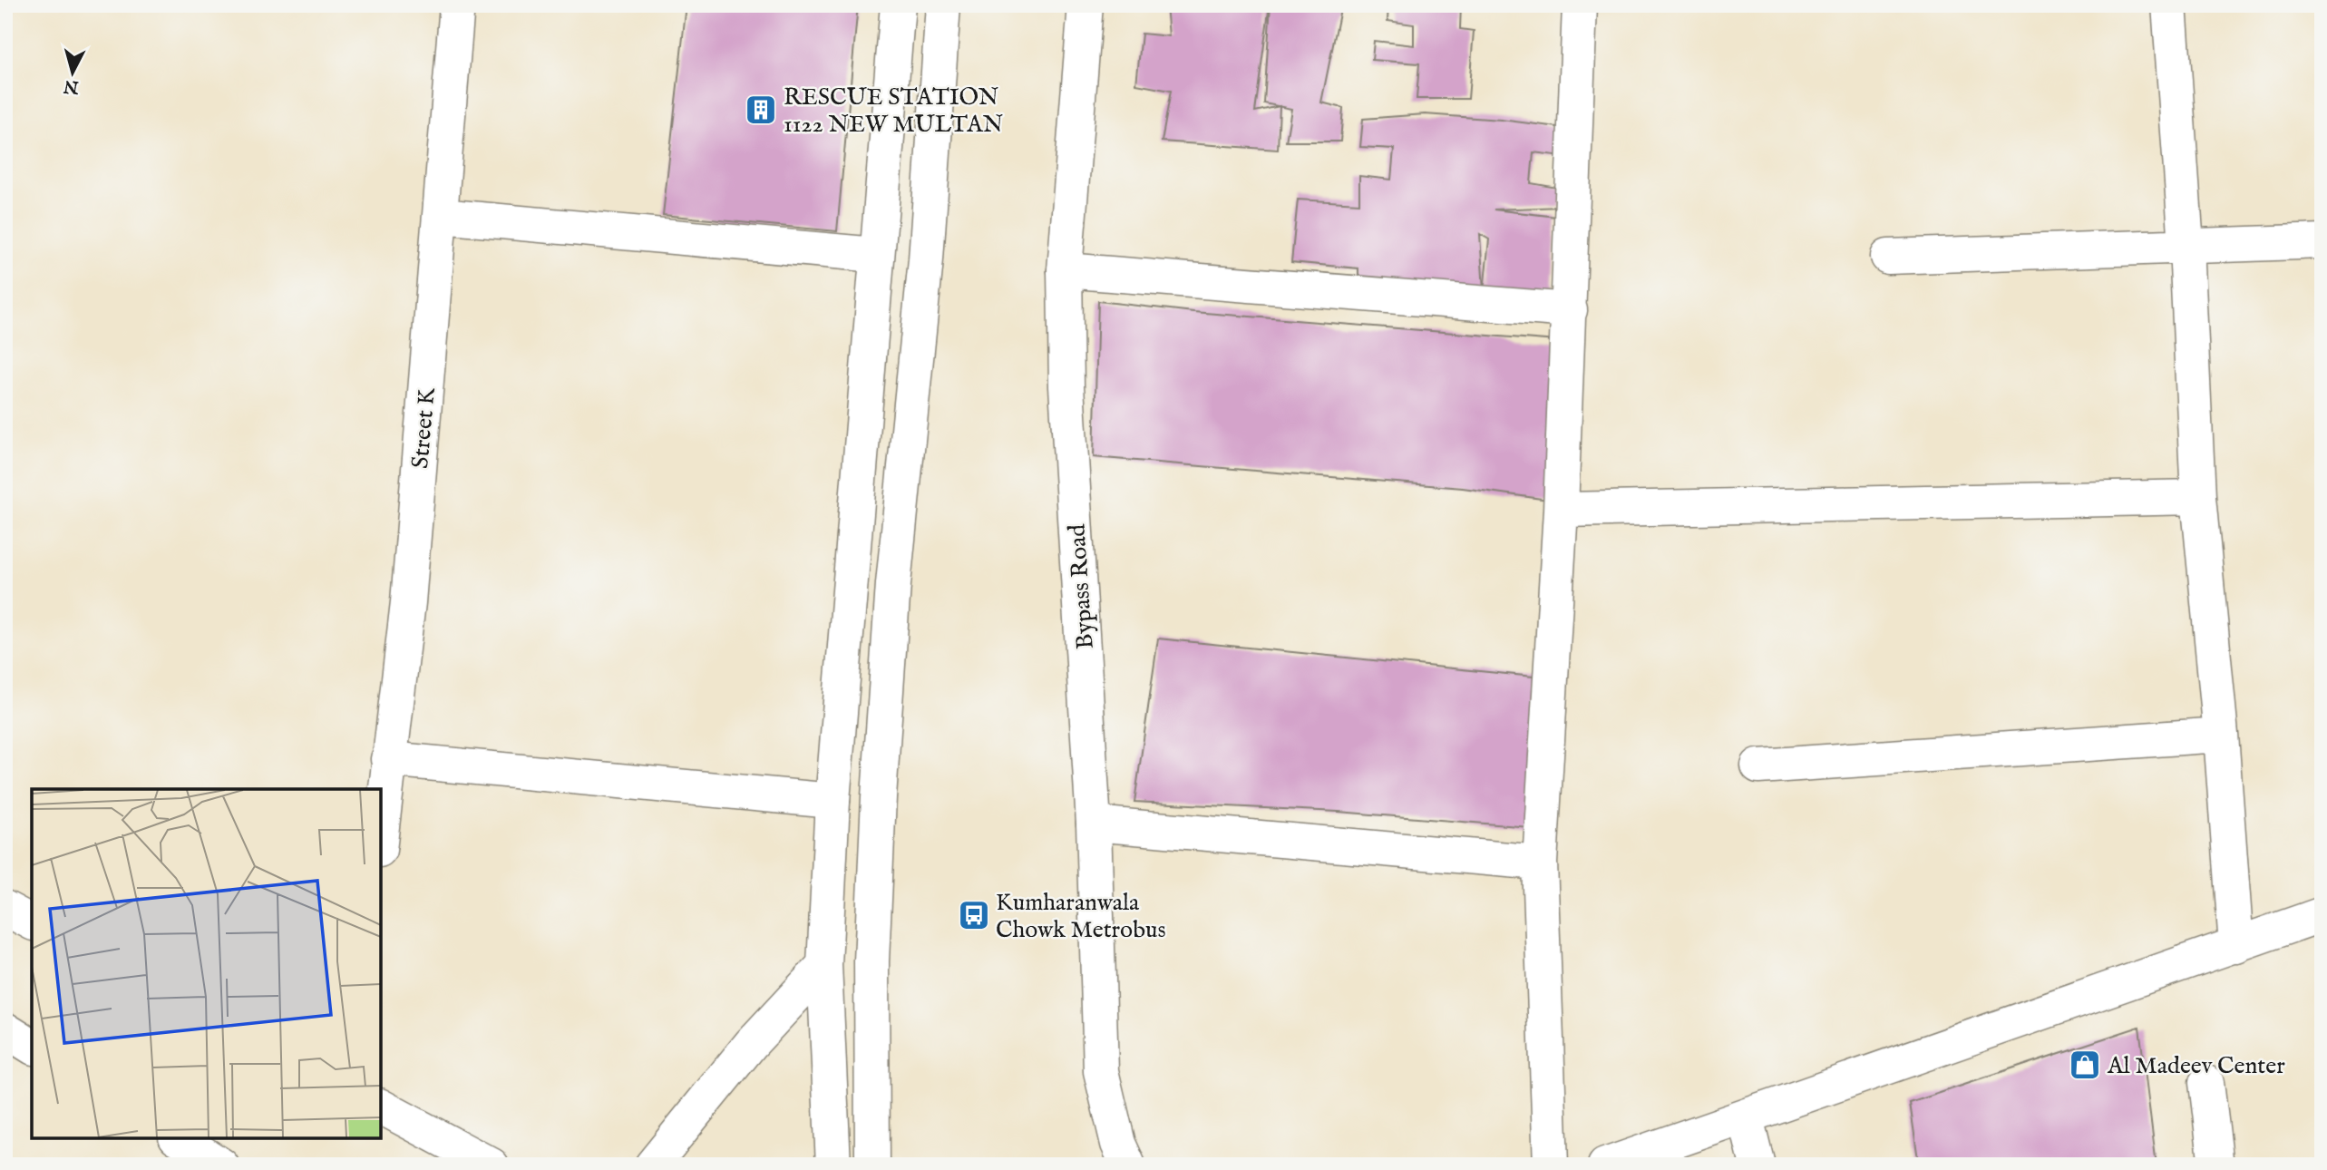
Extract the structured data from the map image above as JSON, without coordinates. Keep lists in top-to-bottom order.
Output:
{
  "streets": {
    "street": ["Street K", "Bypass Road"]
  },
  "places": {
    "building": ["RESCUE STATION 1122 NEW MULTAN"],
    "bus stop": ["Kumharanwala Chowk Metrobus"],
    "shop": ["Al Madeev Center"]
  },
  "north": "bottom"
}
